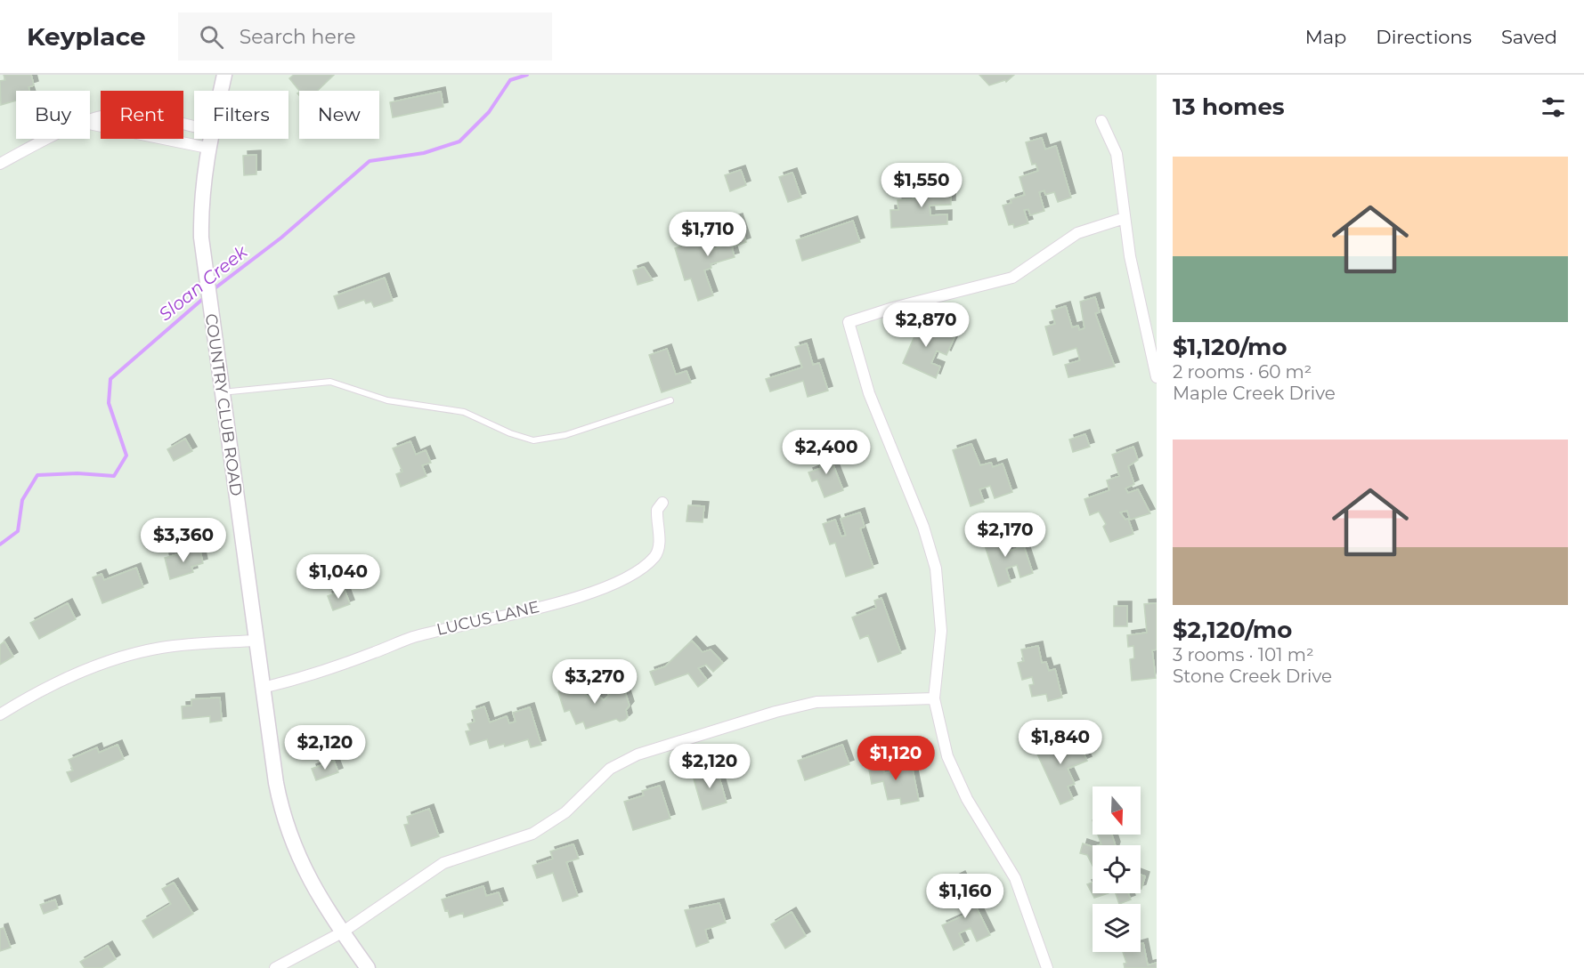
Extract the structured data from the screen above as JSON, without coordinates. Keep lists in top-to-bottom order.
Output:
{
  "streets": {
    "main road": ["COUNTRY CLUB ROAD"],
    "street": ["LUCUS LANE"]
  },
  "crossings": [
    ["COUNTRY CLUB ROAD", "LUCUS LANE"]
  ],
  "water": ["Sloan Creek"],
  "north": "bottom",
  "page": {
    "header": "Keyplace",
    "search": "Search here",
    "nav": ["Map", "Directions", "Saved"],
    "heading": "13 homes",
    "chip": [
      "Buy",
      "Rent",
      "Filters",
      "New"
    ],
    "list": [
      {
        "name": "$1,120/mo",
        "note": "2 rooms · 60 m² · Maple Creek Drive"
      },
      {
        "name": "$2,120/mo",
        "note": "3 rooms · 101 m² · Stone Creek Drive"
      }
    ],
    "price": [
      "$1,550",
      "$1,710",
      "$2,870",
      "$2,400",
      "$2,170",
      "$3,360",
      "$1,040",
      "$3,270",
      "$1,840",
      "$2,120",
      "$1,120",
      "$2,120",
      "$1,160"
    ]
  }
}
